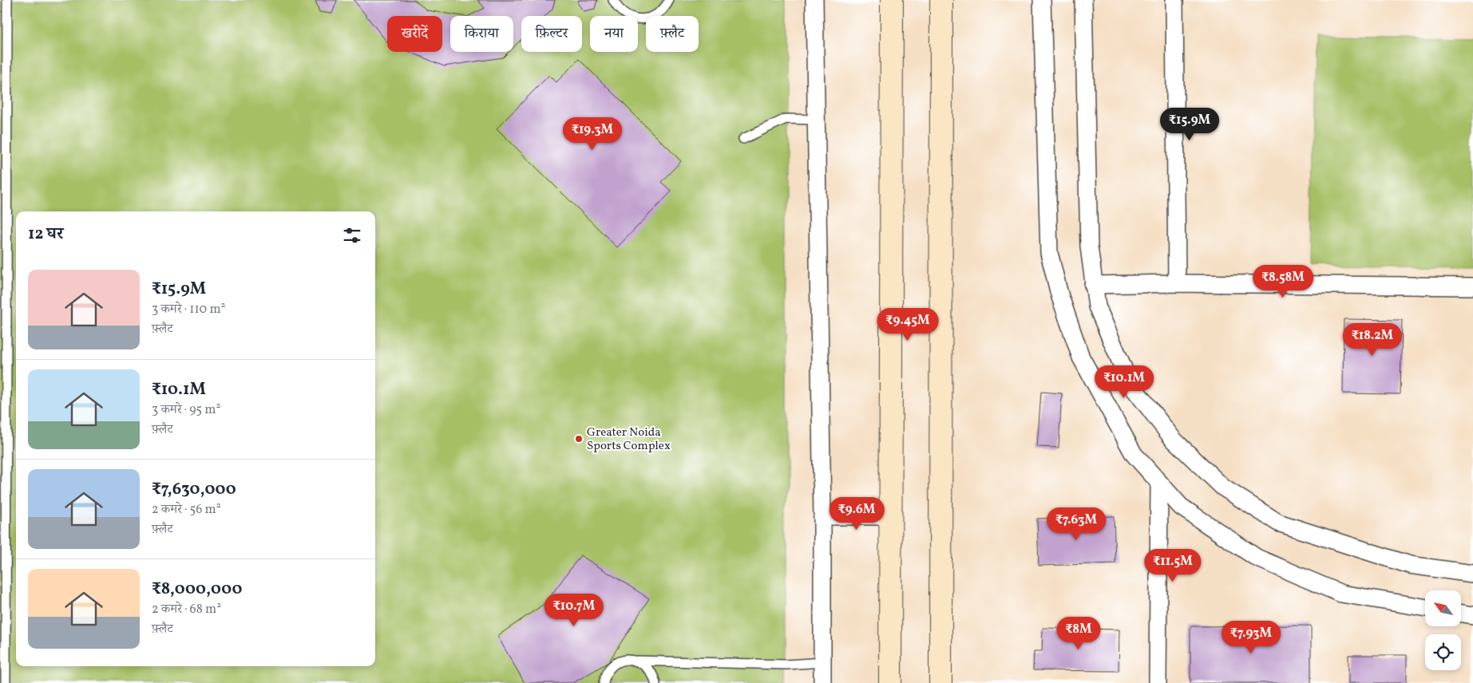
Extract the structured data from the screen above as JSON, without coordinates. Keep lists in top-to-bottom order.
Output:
{
  "places": ["Greater Noida Sports Complex"],
  "north": "top left",
  "page": {
    "chip": [
      "खरीदें",
      "किराया",
      "फ़िल्टर",
      "नया",
      "फ़्लैट"
    ],
    "price": [
      "₹15.9M",
      "₹19.3M",
      "₹8.58M",
      "₹9.45M",
      "₹18.2M",
      "₹10.1M",
      "₹9.6M",
      "₹7.63M",
      "₹11.5M",
      "₹10.7M",
      "₹8M",
      "₹7.93M"
    ],
    "heading": "12 घर",
    "list": [
      {
        "name": "₹15.9M",
        "note": "3 कमरे · 110 m² · फ़्लैट"
      },
      {
        "name": "₹10.1M",
        "note": "3 कमरे · 95 m² · फ़्लैट"
      },
      {
        "name": "₹7,630,000",
        "note": "2 कमरे · 56 m² · फ़्लैट"
      },
      {
        "name": "₹8,000,000",
        "note": "2 कमरे · 68 m² · फ़्लैट"
      }
    ]
  }
}
